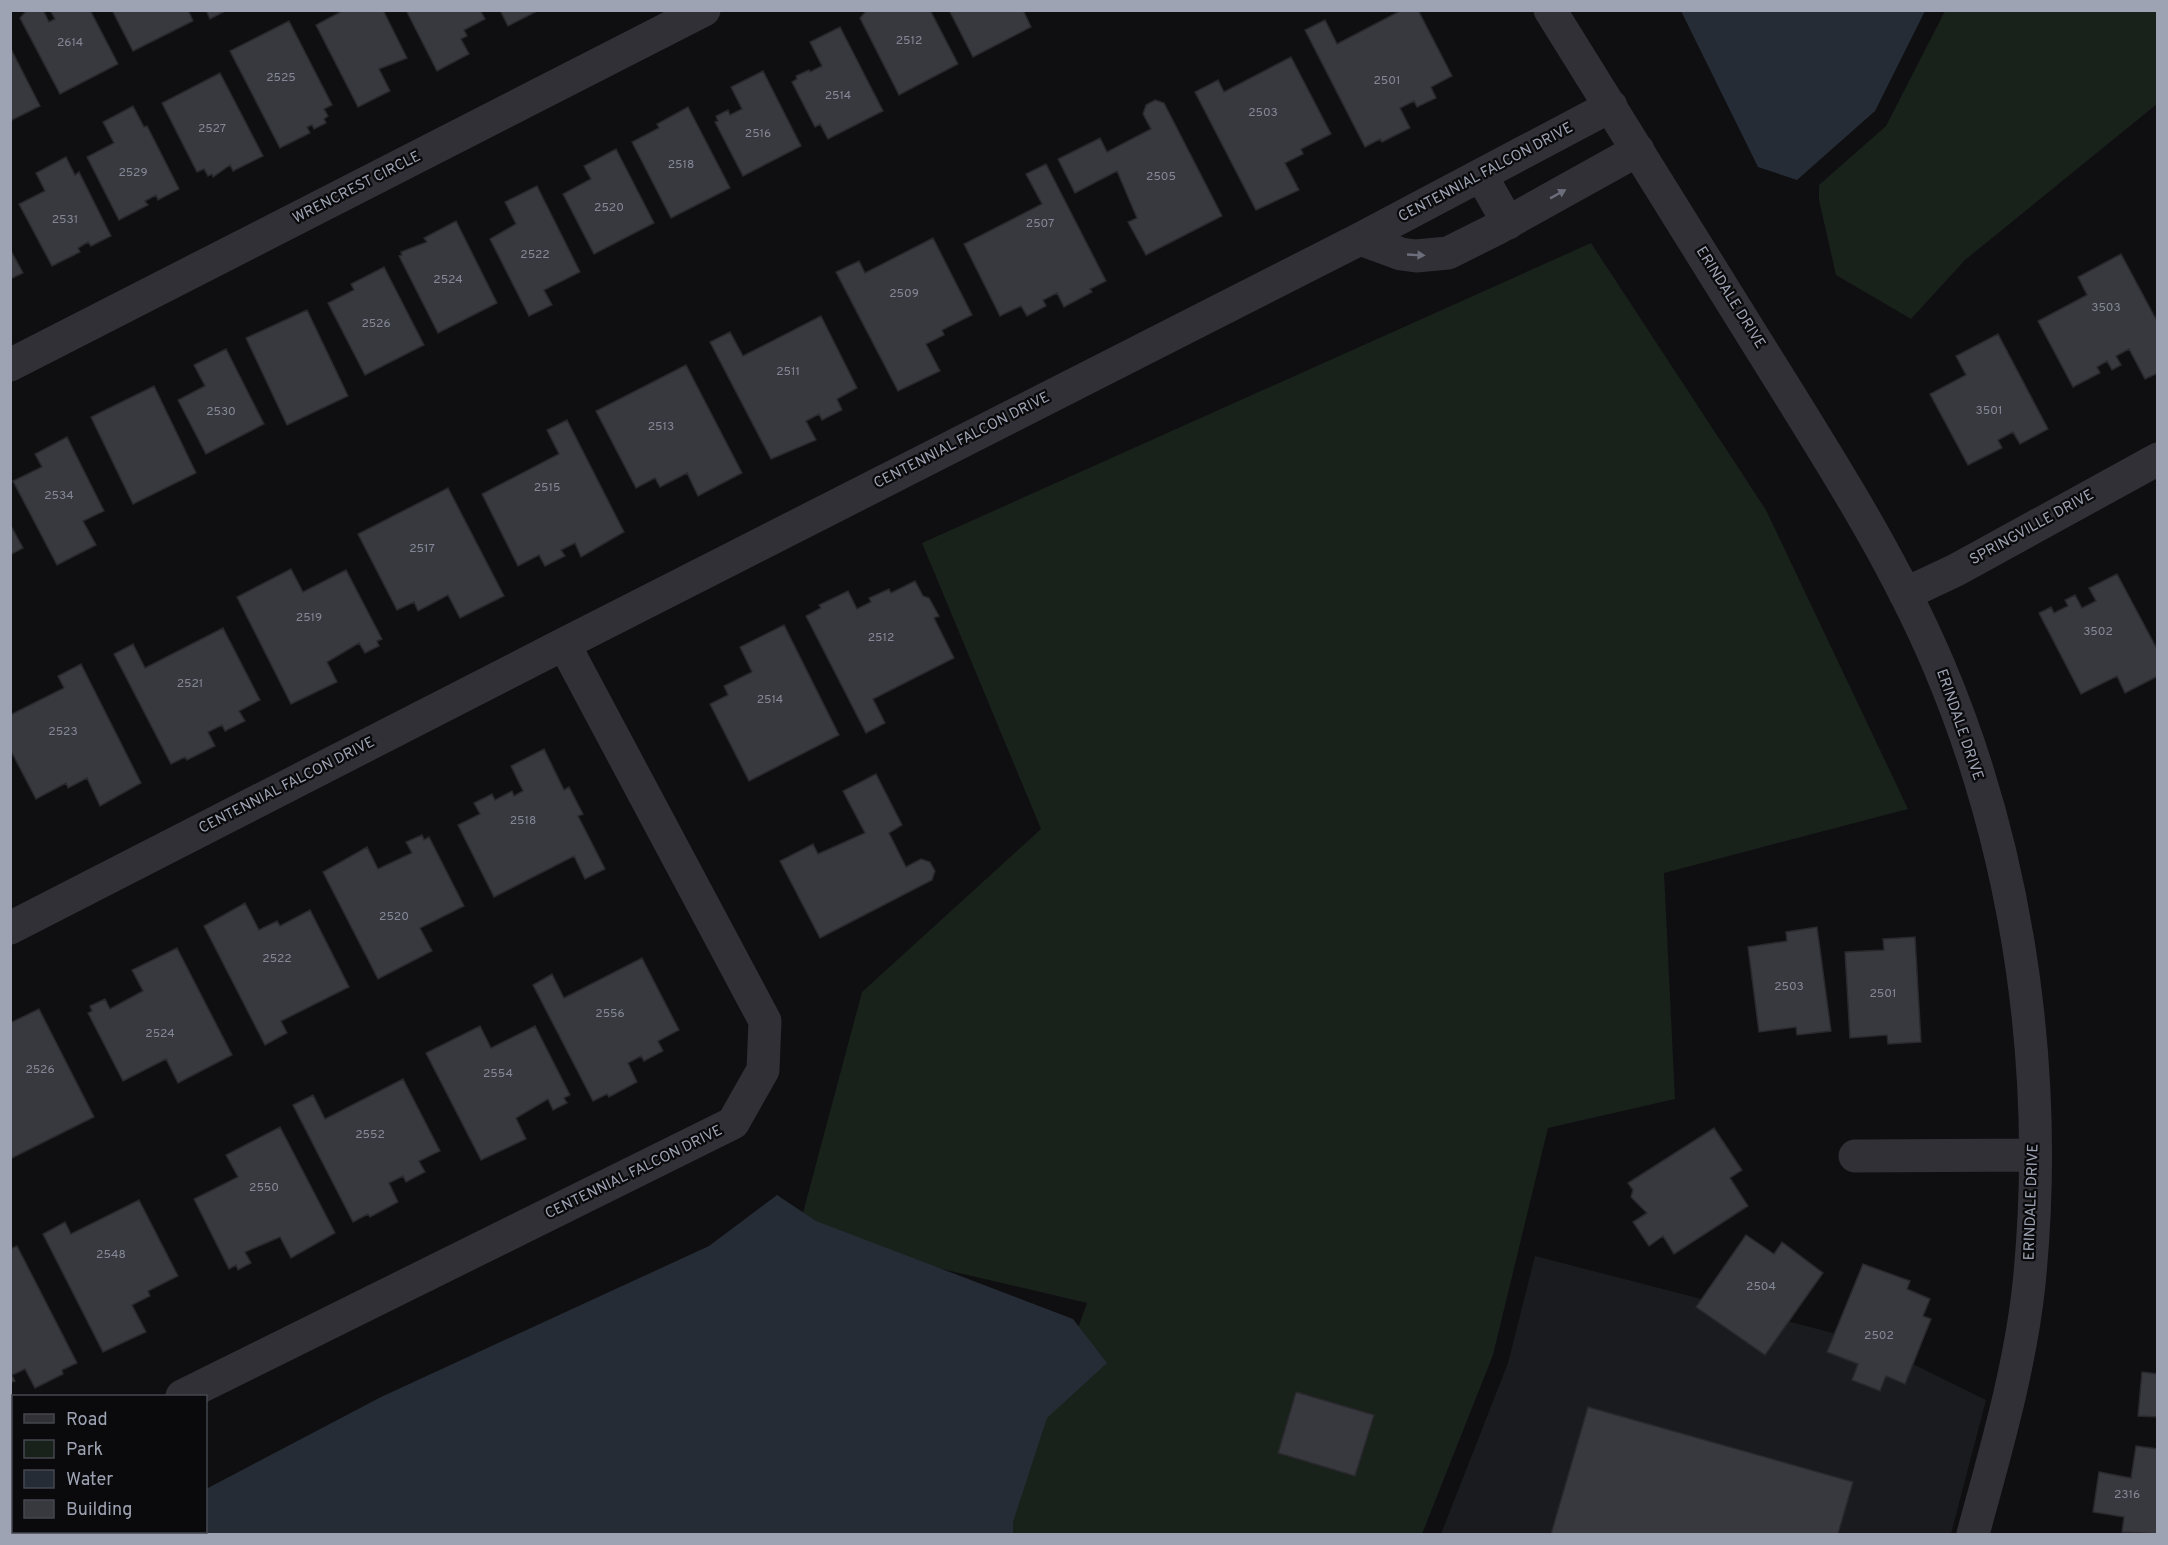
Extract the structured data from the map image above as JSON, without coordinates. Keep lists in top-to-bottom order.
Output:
{
  "streets": {
    "street": [
      "CENTENNIAL FALCON DRIVE",
      "WRENCREST CIRCLE",
      "ERINDALE DRIVE",
      "SPRINGVILLE DRIVE"
    ]
  },
  "crossings": [
    ["CENTENNIAL FALCON DRIVE", "ERINDALE DRIVE"],
    ["ERINDALE DRIVE", "SPRINGVILLE DRIVE"]
  ],
  "house_numbers": [
    "2512",
    "2614",
    "2525",
    "2501",
    "2514",
    "2503",
    "2527",
    "2516",
    "2518",
    "2529",
    "2505",
    "2520",
    "2531",
    "2507",
    "2522",
    "2524",
    "2509",
    "3503",
    "2526",
    "2511",
    "3501",
    "2530",
    "2513",
    "2515",
    "2534",
    "2517",
    "2519",
    "3502",
    "2512",
    "2521",
    "2514",
    "2523",
    "2518",
    "2520",
    "2522",
    "2503",
    "2501",
    "2556",
    "2524",
    "2526",
    "2554",
    "2552",
    "2550",
    "2548",
    "2504",
    "2502",
    "2316"
  ],
  "legend": [
    "Road",
    "Park",
    "Water",
    "Building"
  ]
}
